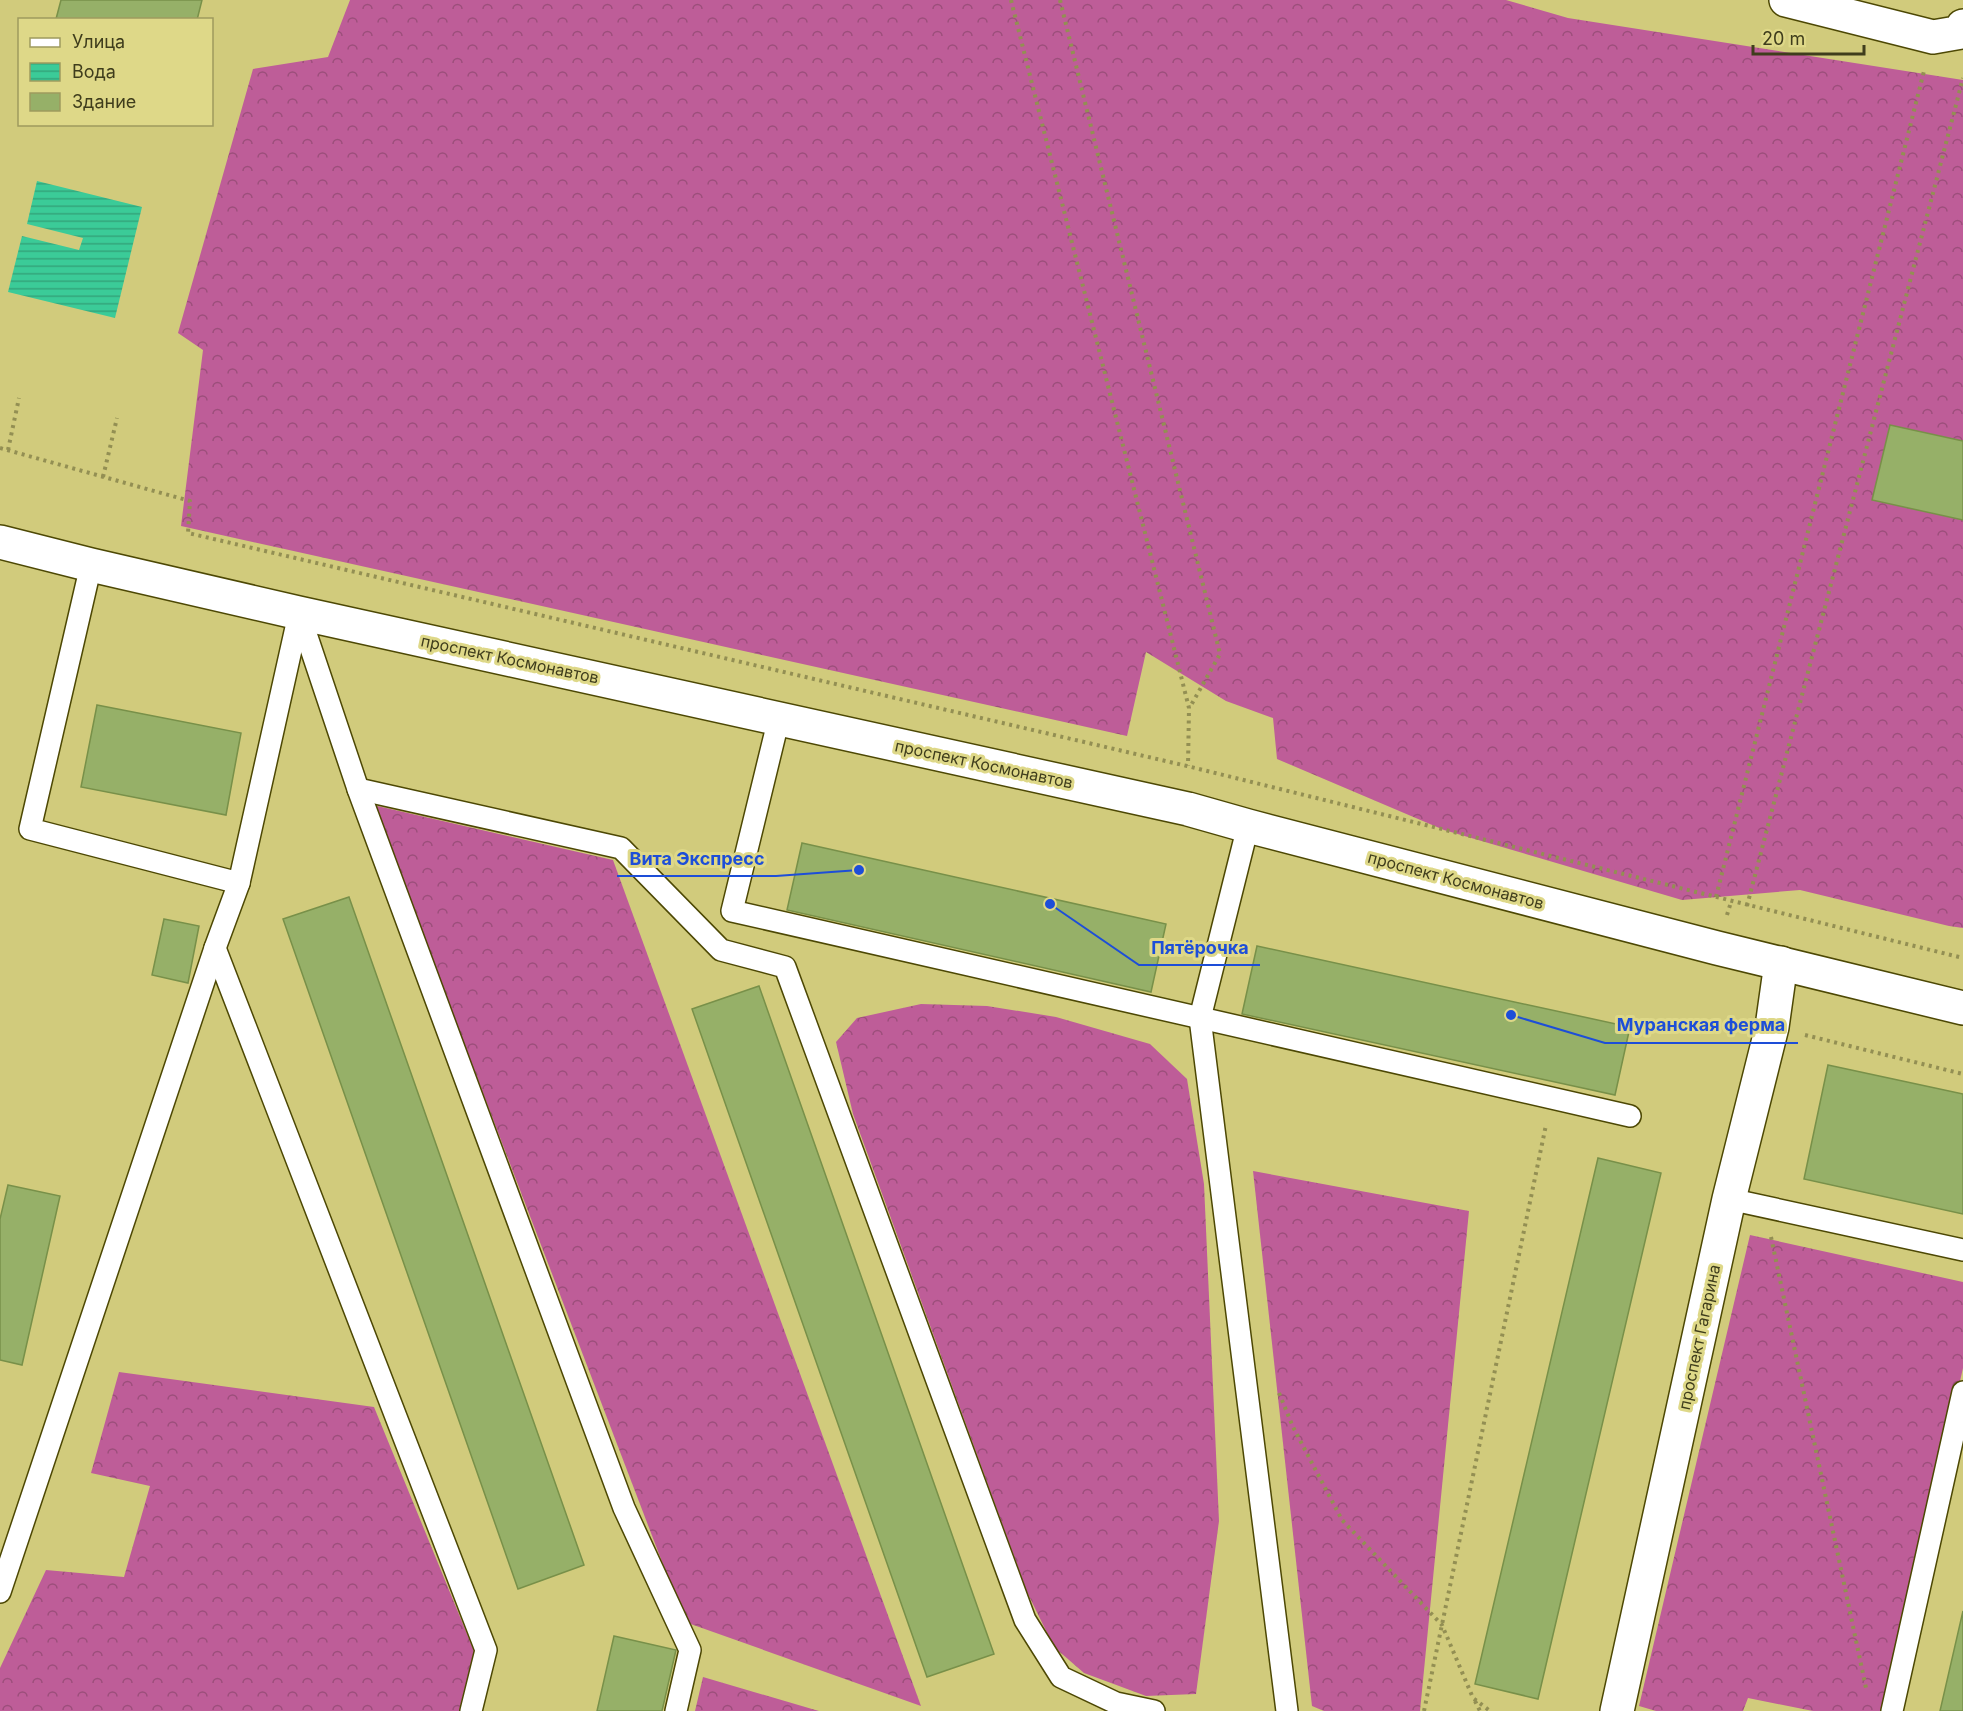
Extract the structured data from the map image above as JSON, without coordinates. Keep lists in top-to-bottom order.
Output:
{
  "streets": {
    "main road": ["проспект Космонавтов", "проспект Гагарина"]
  },
  "crossings": [
    ["проспект Космонавтов", "проспект Гагарина"]
  ],
  "places": ["Вита Экспресс", "Пятёрочка", "Муранская ферма"],
  "legend": ["Улица", "Вода", "Здание"],
  "scale_bar": "20 m"
}
